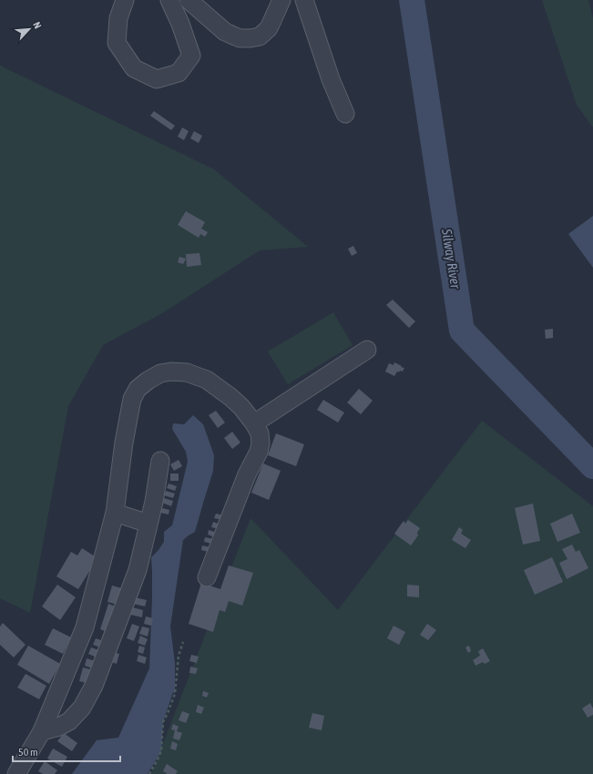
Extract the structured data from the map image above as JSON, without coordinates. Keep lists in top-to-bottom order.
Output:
{
  "water": ["Silway River"],
  "scale_bar": "50 m",
  "north": "top right"
}
